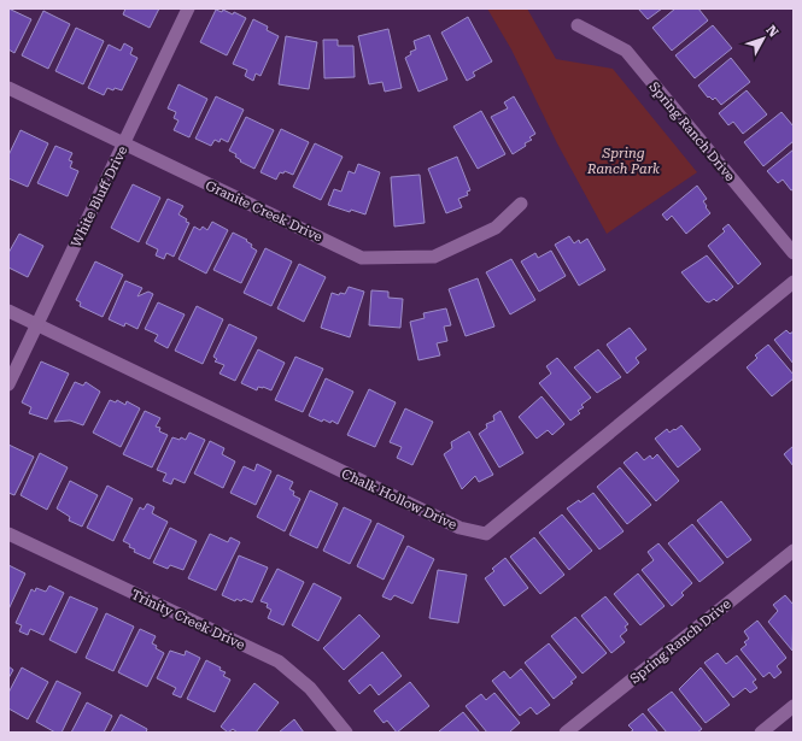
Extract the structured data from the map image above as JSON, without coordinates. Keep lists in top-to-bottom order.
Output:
{
  "streets": {
    "street": [
      "Spring Ranch Drive",
      "White Bluff Drive",
      "Granite Creek Drive",
      "Chalk Hollow Drive",
      "Trinity Creek Drive"
    ]
  },
  "crossings": [
    ["White Bluff Drive", "Granite Creek Drive"],
    ["White Bluff Drive", "Chalk Hollow Drive"]
  ],
  "parks": ["Spring Ranch Park"],
  "north": "top right"
}
